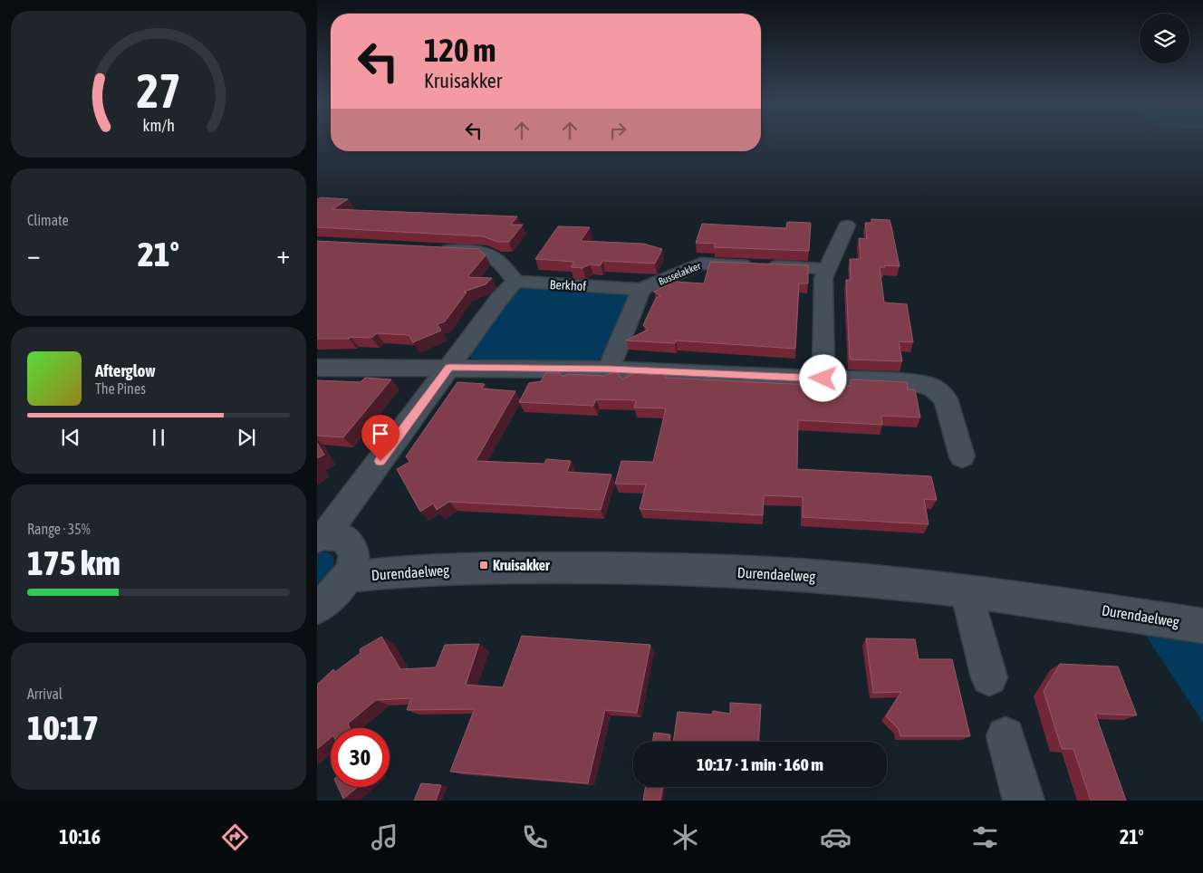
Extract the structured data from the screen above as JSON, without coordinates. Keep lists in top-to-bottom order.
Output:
{
  "streets": {
    "street": ["Busselakker", "Berkhof", "Durendaelweg"]
  },
  "crossings": [
    ["Busselakker", "Berkhof"]
  ],
  "places": {
    "transit": ["Kruisakker"]
  },
  "page": {
    "turn": ["120 m", "Kruisakker"],
    "tile": [
      "Climate",
      ["Range · 35%", "175 km"],
      ["Arrival", "10:17"]
    ],
    "heat": ["−", "21°", "+"],
    "song": ["Afterglow", "The Pines"],
    "limit": "30",
    "trip": "10:17 · 1 min · 160 m",
    "tabs": ["10:16", "21°"],
    "gauge": ["27", "km/h"]
  }
}
